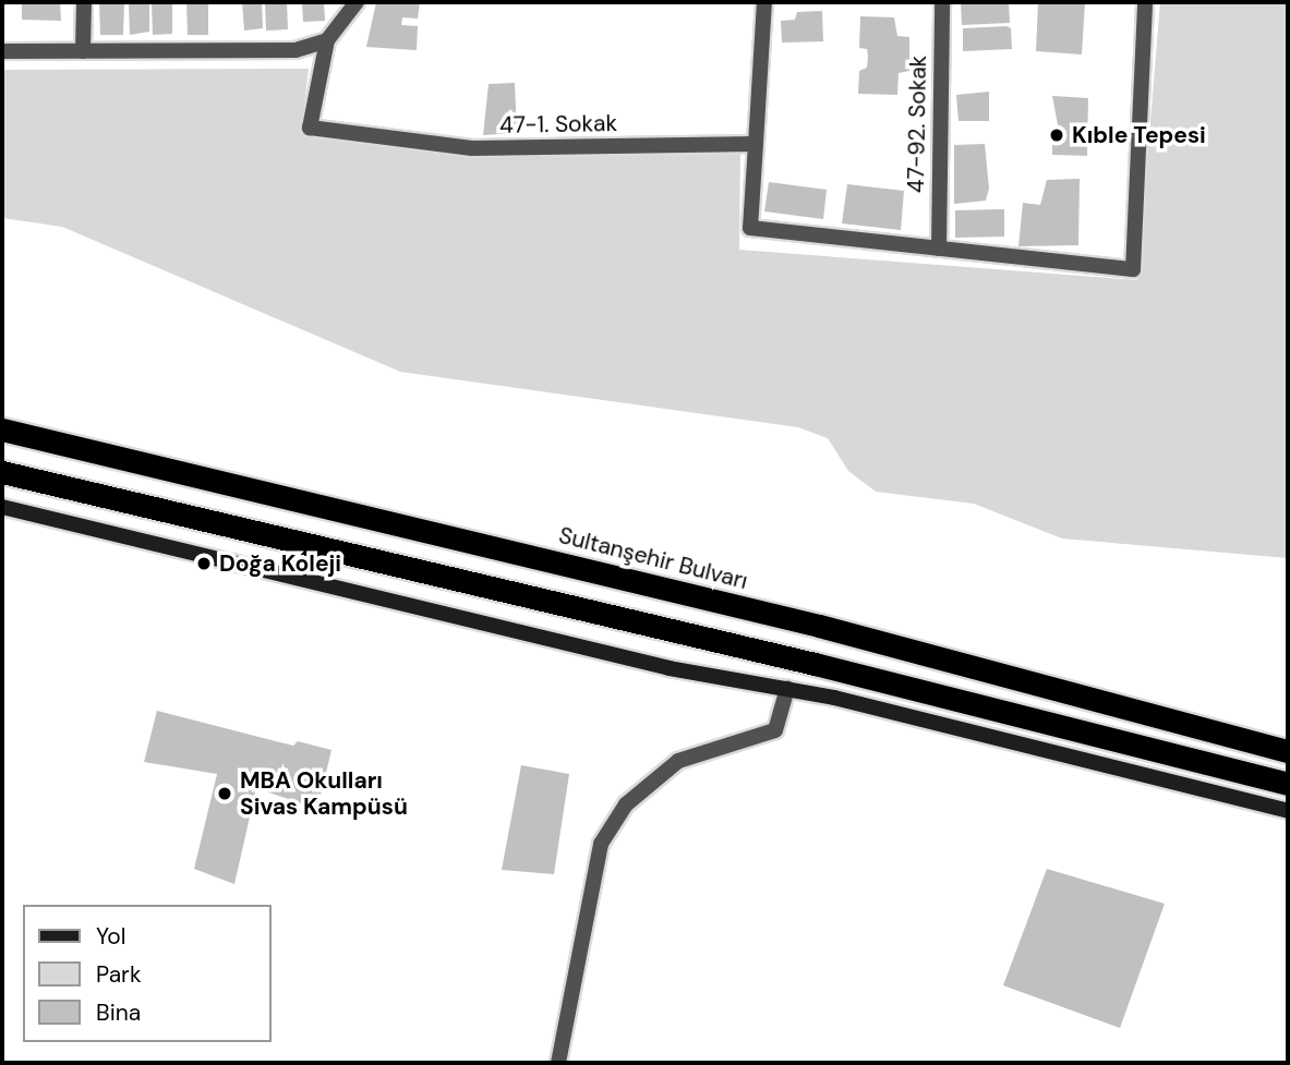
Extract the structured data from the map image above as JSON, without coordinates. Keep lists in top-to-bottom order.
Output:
{
  "streets": {
    "highway": ["Sultanşehir Bulvarı"],
    "street": ["47-1. Sokak", "47-92. Sokak"]
  },
  "places": ["Kıble Tepesi", "Doğa Koleji", "MBA Okulları Sivas Kampüsü"],
  "legend": ["Yol", "Park", "Bina"]
}
